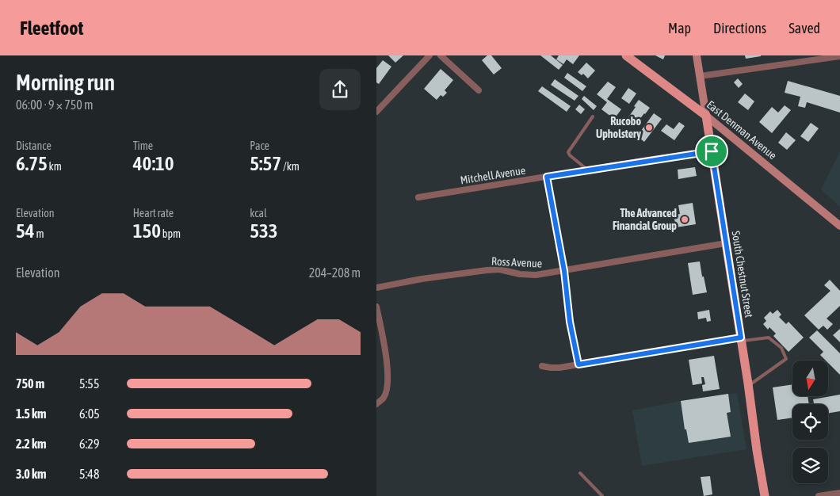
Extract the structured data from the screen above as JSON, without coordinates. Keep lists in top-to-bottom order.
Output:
{
  "streets": {
    "main road": ["East Denman Avenue", "South Chestnut Street"],
    "street": ["Mitchell Avenue", "Ross Avenue"]
  },
  "crossings": [
    ["East Denman Avenue", "South Chestnut Street"],
    ["Mitchell Avenue", "South Chestnut Street"],
    ["Ross Avenue", "South Chestnut Street"]
  ],
  "places": ["Rucobo Upholstery", "The Advanced Financial Group"],
  "north": "bottom",
  "page": {
    "header": "Fleetfoot",
    "nav": ["Map", "Directions", "Saved"],
    "heading": ["Morning run", "06:00 · 9 × 750 m"],
    "stats": [
      ["Distance", "6.75 km"],
      ["Time", "40:10"],
      ["Pace", "5:57 /km"],
      ["Elevation", "54 m"],
      ["Heart rate", "150 bpm"],
      ["kcal", "533"]
    ],
    "chart": ["Elevation", "204–208 m"],
    "list": [
      {
        "name": "750 m",
        "note": "5:55"
      },
      {
        "name": "1.5 km",
        "note": "6:05"
      },
      {
        "name": "2.2 km",
        "note": "6:29"
      },
      {
        "name": "3.0 km",
        "note": "5:48"
      }
    ]
  }
}
